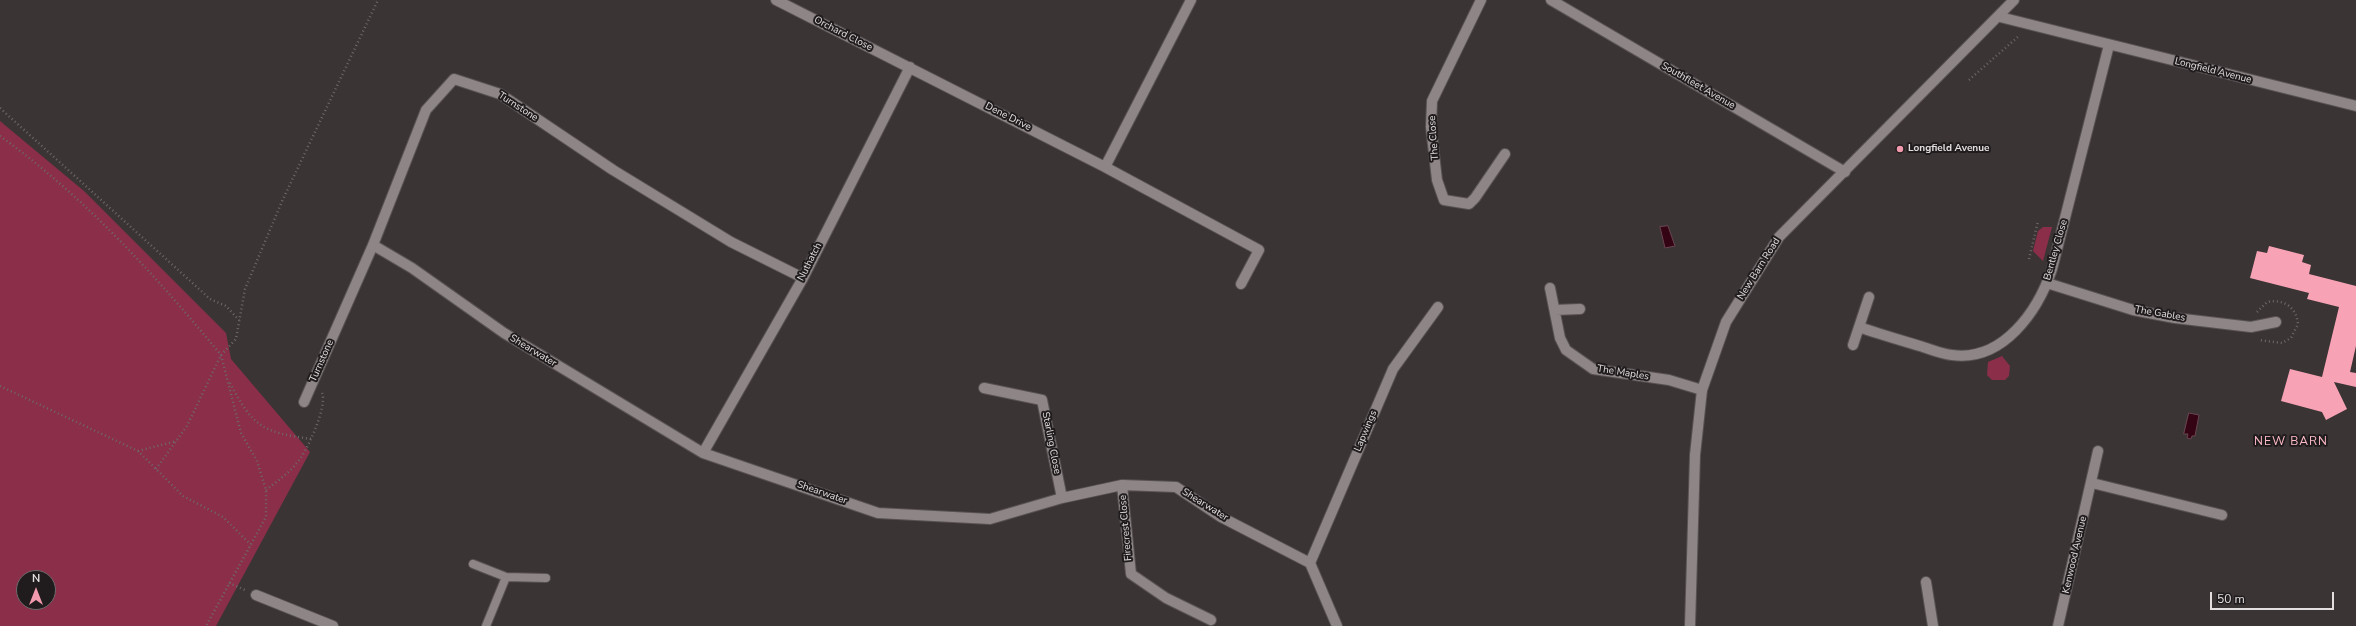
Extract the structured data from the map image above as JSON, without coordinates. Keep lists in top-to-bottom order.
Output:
{
  "streets": {
    "street": [
      "Orchard Close",
      "Longfield Avenue",
      "Southfleet Avenue",
      "Turnstone",
      "Dene Drive",
      "The Close",
      "Bentley Close",
      "Nuthatch",
      "New Barn Road",
      "The Gables",
      "Shearwater",
      "The Maples",
      "Lapwings",
      "Starling Close",
      "Firecrest Close",
      "Kenwood Avenue"
    ]
  },
  "crossings": [
    ["Orchard Close", "Dene Drive"],
    ["Orchard Close", "Nuthatch"],
    ["Longfield Avenue", "Bentley Close"],
    ["Longfield Avenue", "New Barn Road"],
    ["Southfleet Avenue", "New Barn Road"],
    ["Turnstone", "Nuthatch"],
    ["Turnstone", "Shearwater"],
    ["Dene Drive", "Nuthatch"],
    ["Bentley Close", "The Gables"],
    ["Nuthatch", "Shearwater"],
    ["New Barn Road", "The Maples"],
    ["Shearwater", "Lapwings"],
    ["Shearwater", "Starling Close"],
    ["Shearwater", "Firecrest Close"]
  ],
  "districts": ["NEW BARN"],
  "places": ["Longfield Avenue"],
  "scale_bar": "50 m",
  "north": "top"
}
